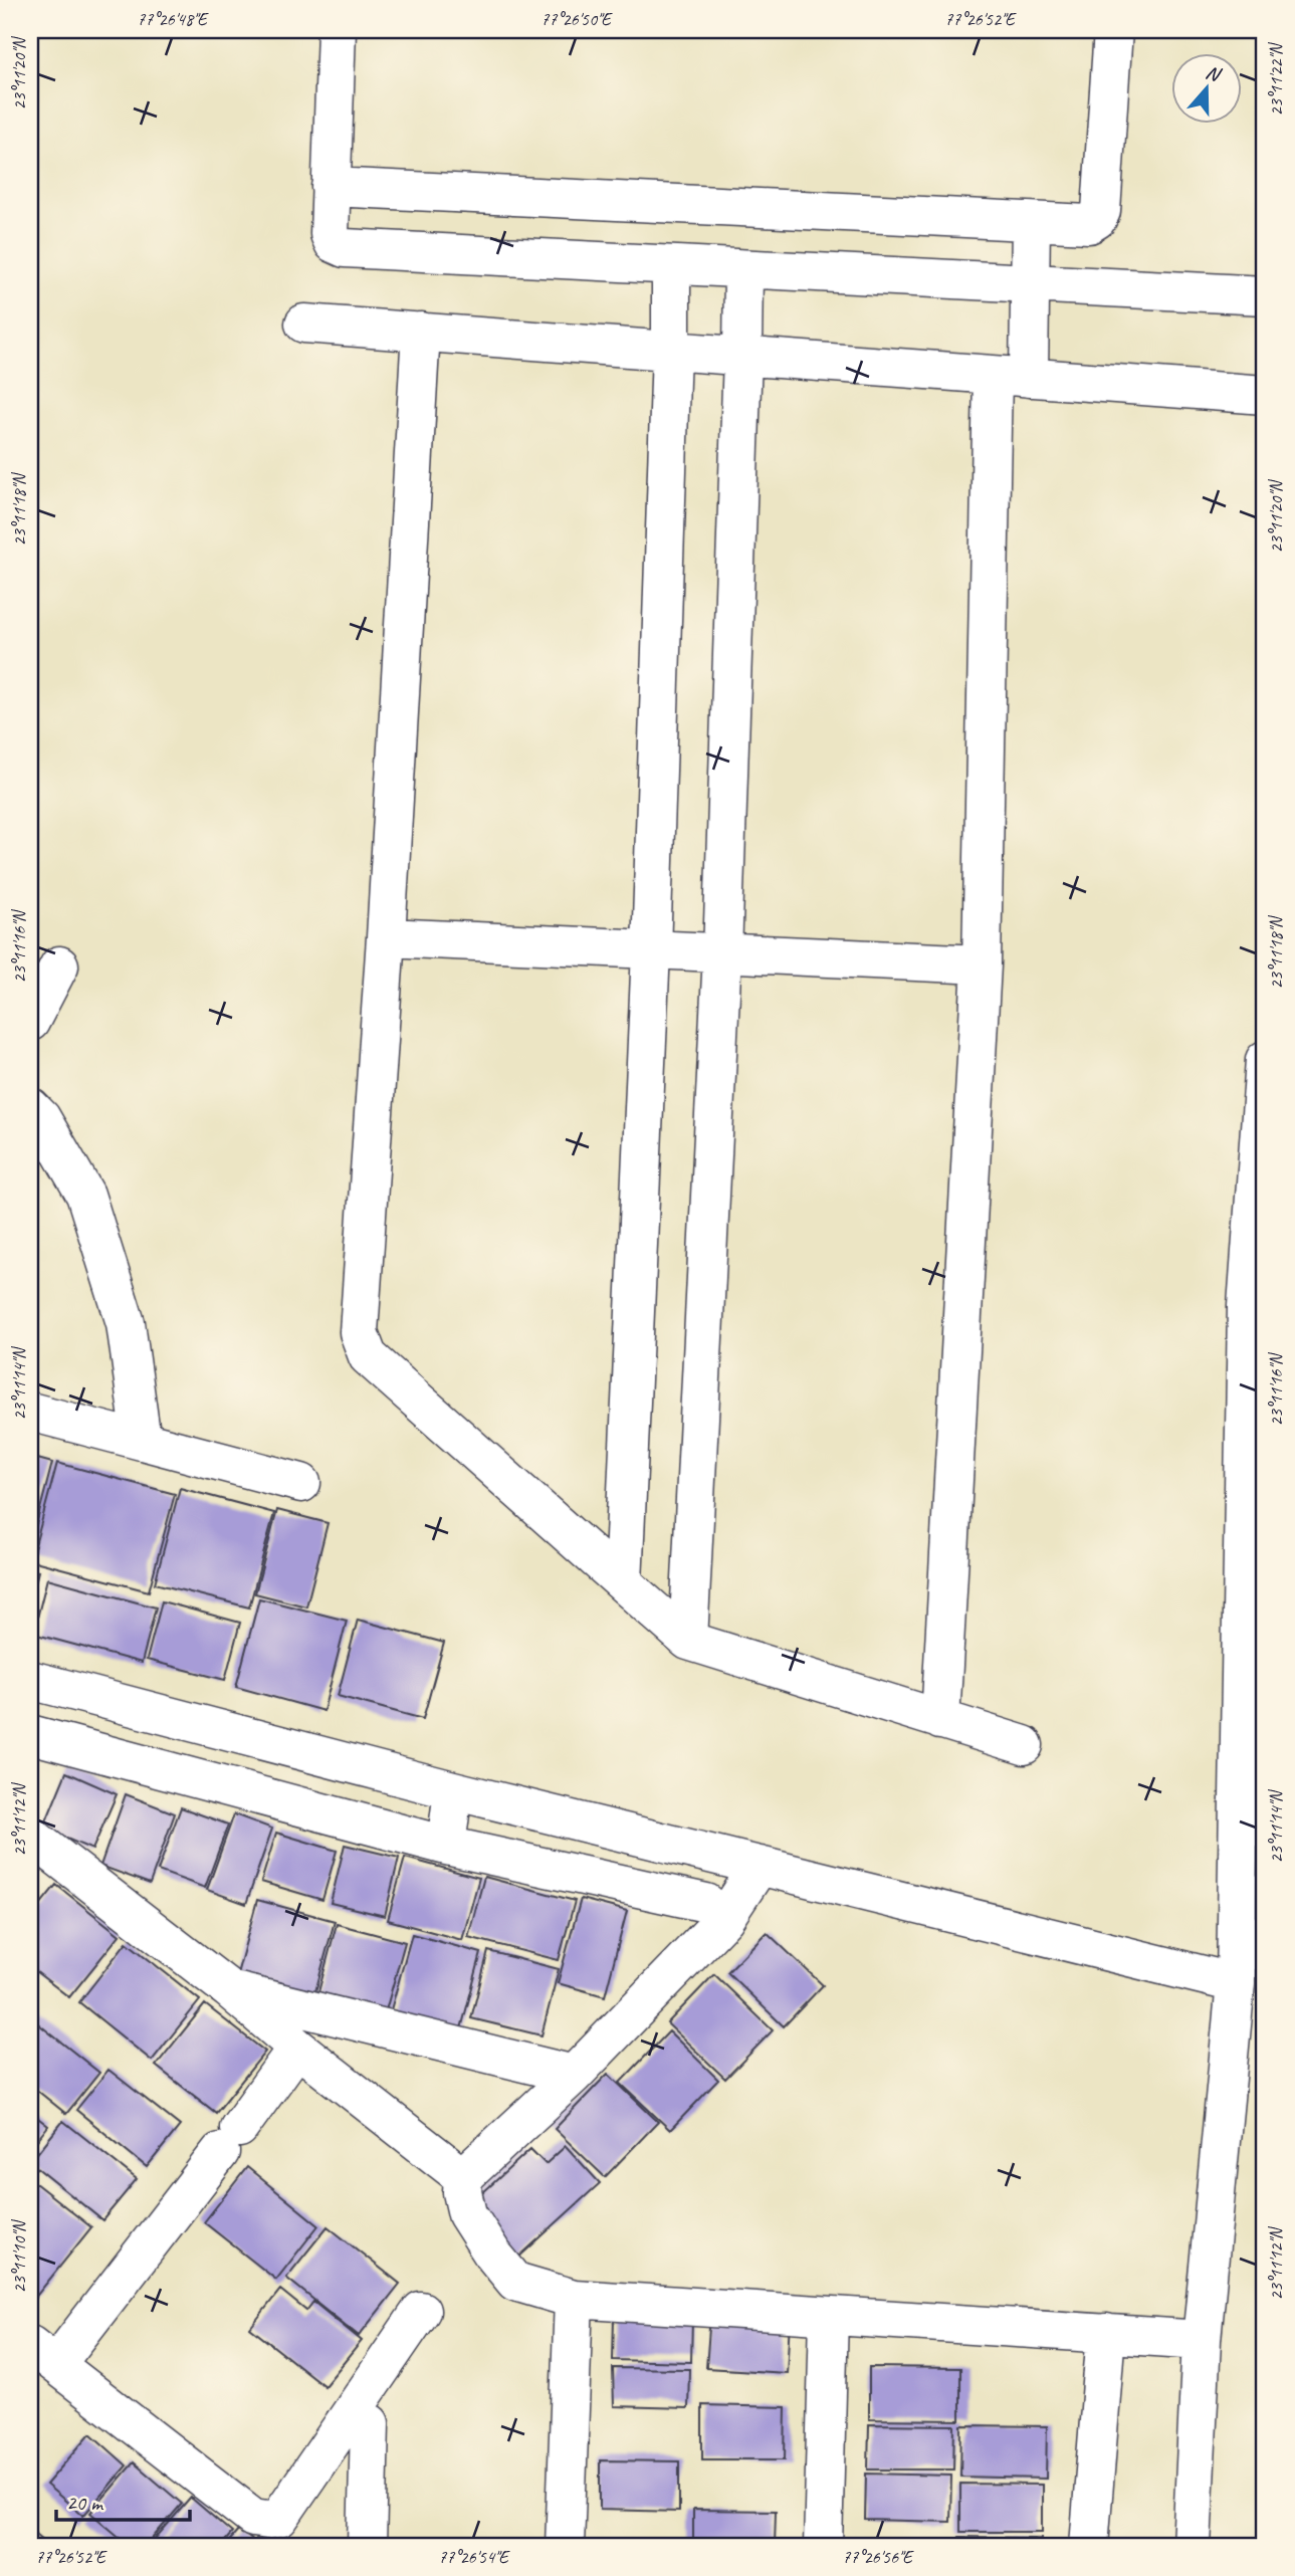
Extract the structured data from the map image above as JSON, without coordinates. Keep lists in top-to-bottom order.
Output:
{
  "scale_bar": "20 m",
  "north": "top",
  "coordinates": [
    "77°26'48\"E",
    "77°26'50\"E",
    "77°26'52\"E",
    "23°11'20\"N",
    "23°11'22\"N",
    "23°11'18\"N",
    "23°11'16\"N",
    "23°11'14\"N",
    "23°11'12\"N",
    "23°11'10\"N",
    "77°26'54\"E",
    "77°26'56\"E"
  ]
}
